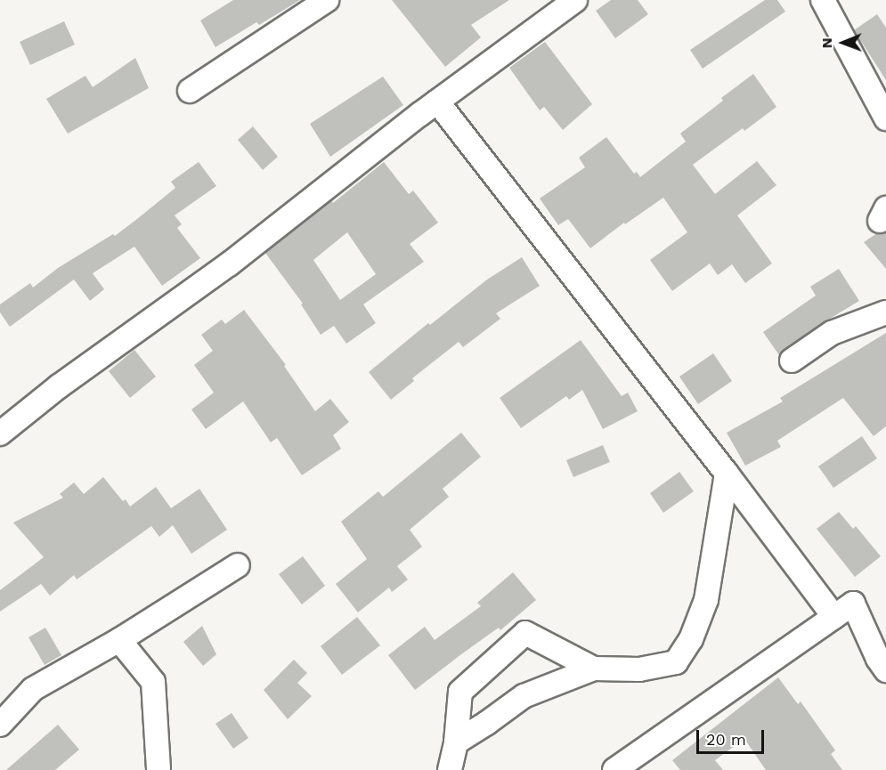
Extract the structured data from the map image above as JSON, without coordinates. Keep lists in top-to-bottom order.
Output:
{
  "scale_bar": "20 m",
  "north": "left"
}
